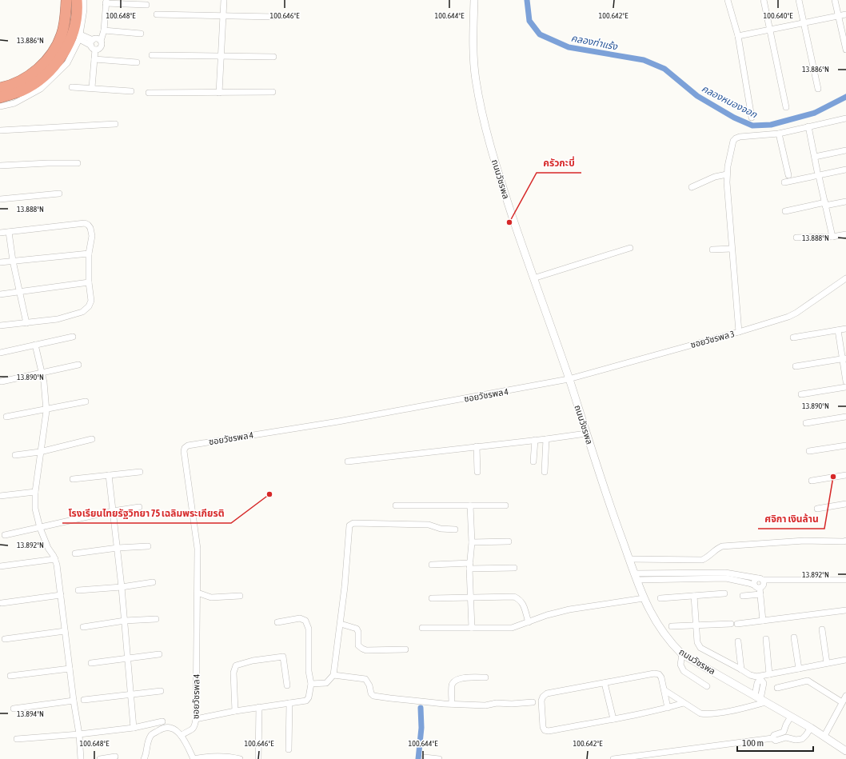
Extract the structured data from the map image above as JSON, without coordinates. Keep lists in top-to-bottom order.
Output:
{
  "streets": {
    "street": ["ถนนวัชรพล", "ซอยวัชรพล 3", "ซอยวัชรพล 4"]
  },
  "crossings": [
    ["ถนนวัชรพล", "ซอยวัชรพล 3"],
    ["ถนนวัชรพล", "ซอยวัชรพล 4"],
    ["ซอยวัชรพล 3", "ซอยวัชรพล 4"]
  ],
  "water": ["คลองท่าแร้ง", "คลองหนองจอก"],
  "places": ["ครัวกะบี่", "ศจิกา เงินล้าน", "โรงเรียนไทยรัฐวิทยา 75 เฉลิมพระเกียรติ"],
  "scale_bar": "100 m",
  "coordinates": [
    "100.648°E",
    "100.646°E",
    "100.644°E",
    "100.642°E",
    "100.640°E",
    "13.886°N",
    "13.888°N",
    "13.890°N",
    "13.892°N",
    "13.894°N"
  ]
}
